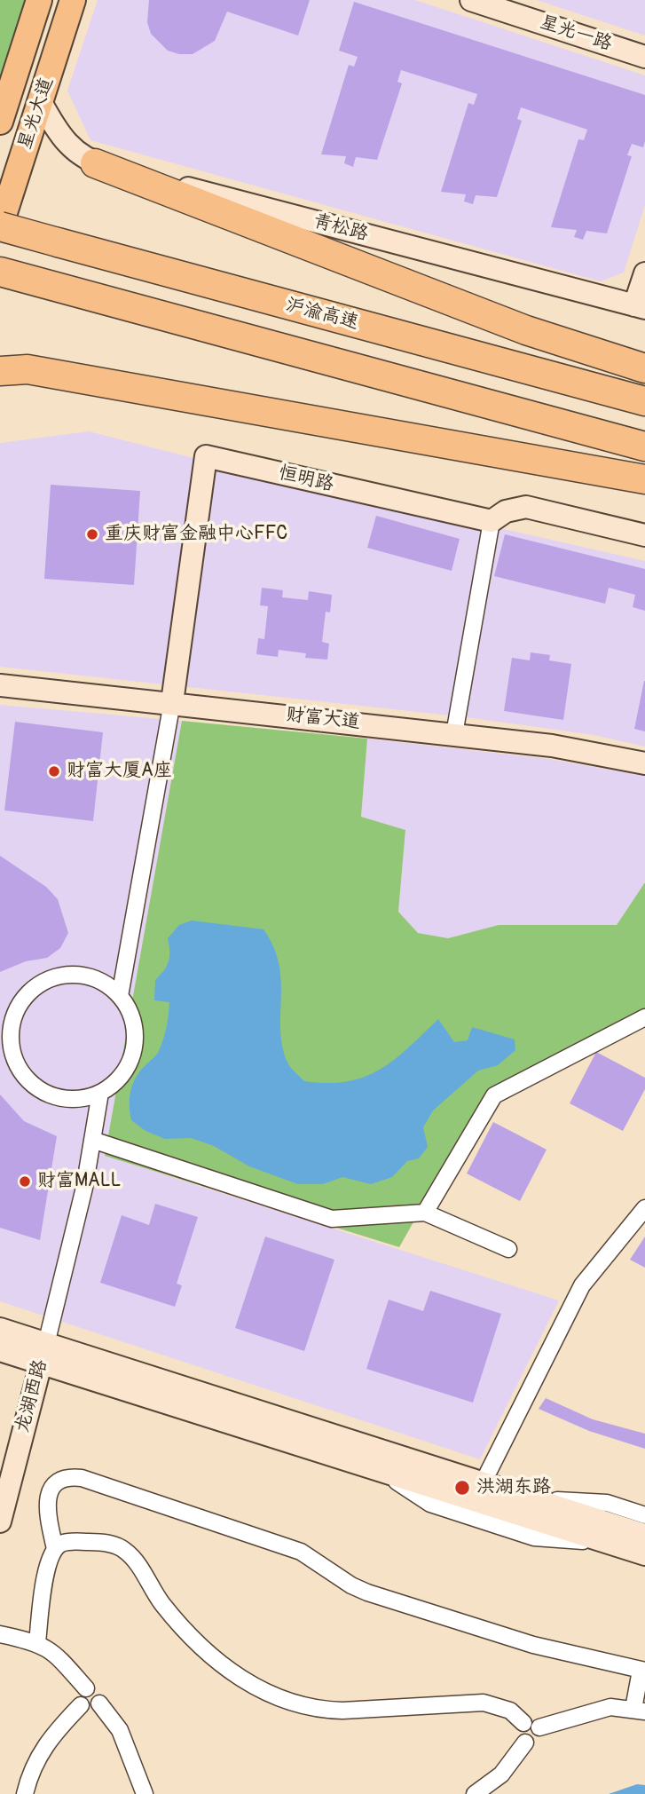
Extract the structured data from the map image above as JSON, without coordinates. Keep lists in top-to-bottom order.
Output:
{
  "streets": {
    "highway": ["沪渝高速"],
    "main road": ["星光大道"],
    "street": [
      "星光一路",
      "青松路",
      "恒明路",
      "财富大道",
      "龙湖西路"
    ]
  },
  "crossings": [
    ["星光大道", "青松路"],
    ["星光大道", "沪渝高速"],
    ["恒明路", "财富大道"]
  ],
  "places": [
    "重庆财富金融中心FFC",
    "财富大厦A座",
    "财富MALL",
    "洪湖东路"
  ]
}
